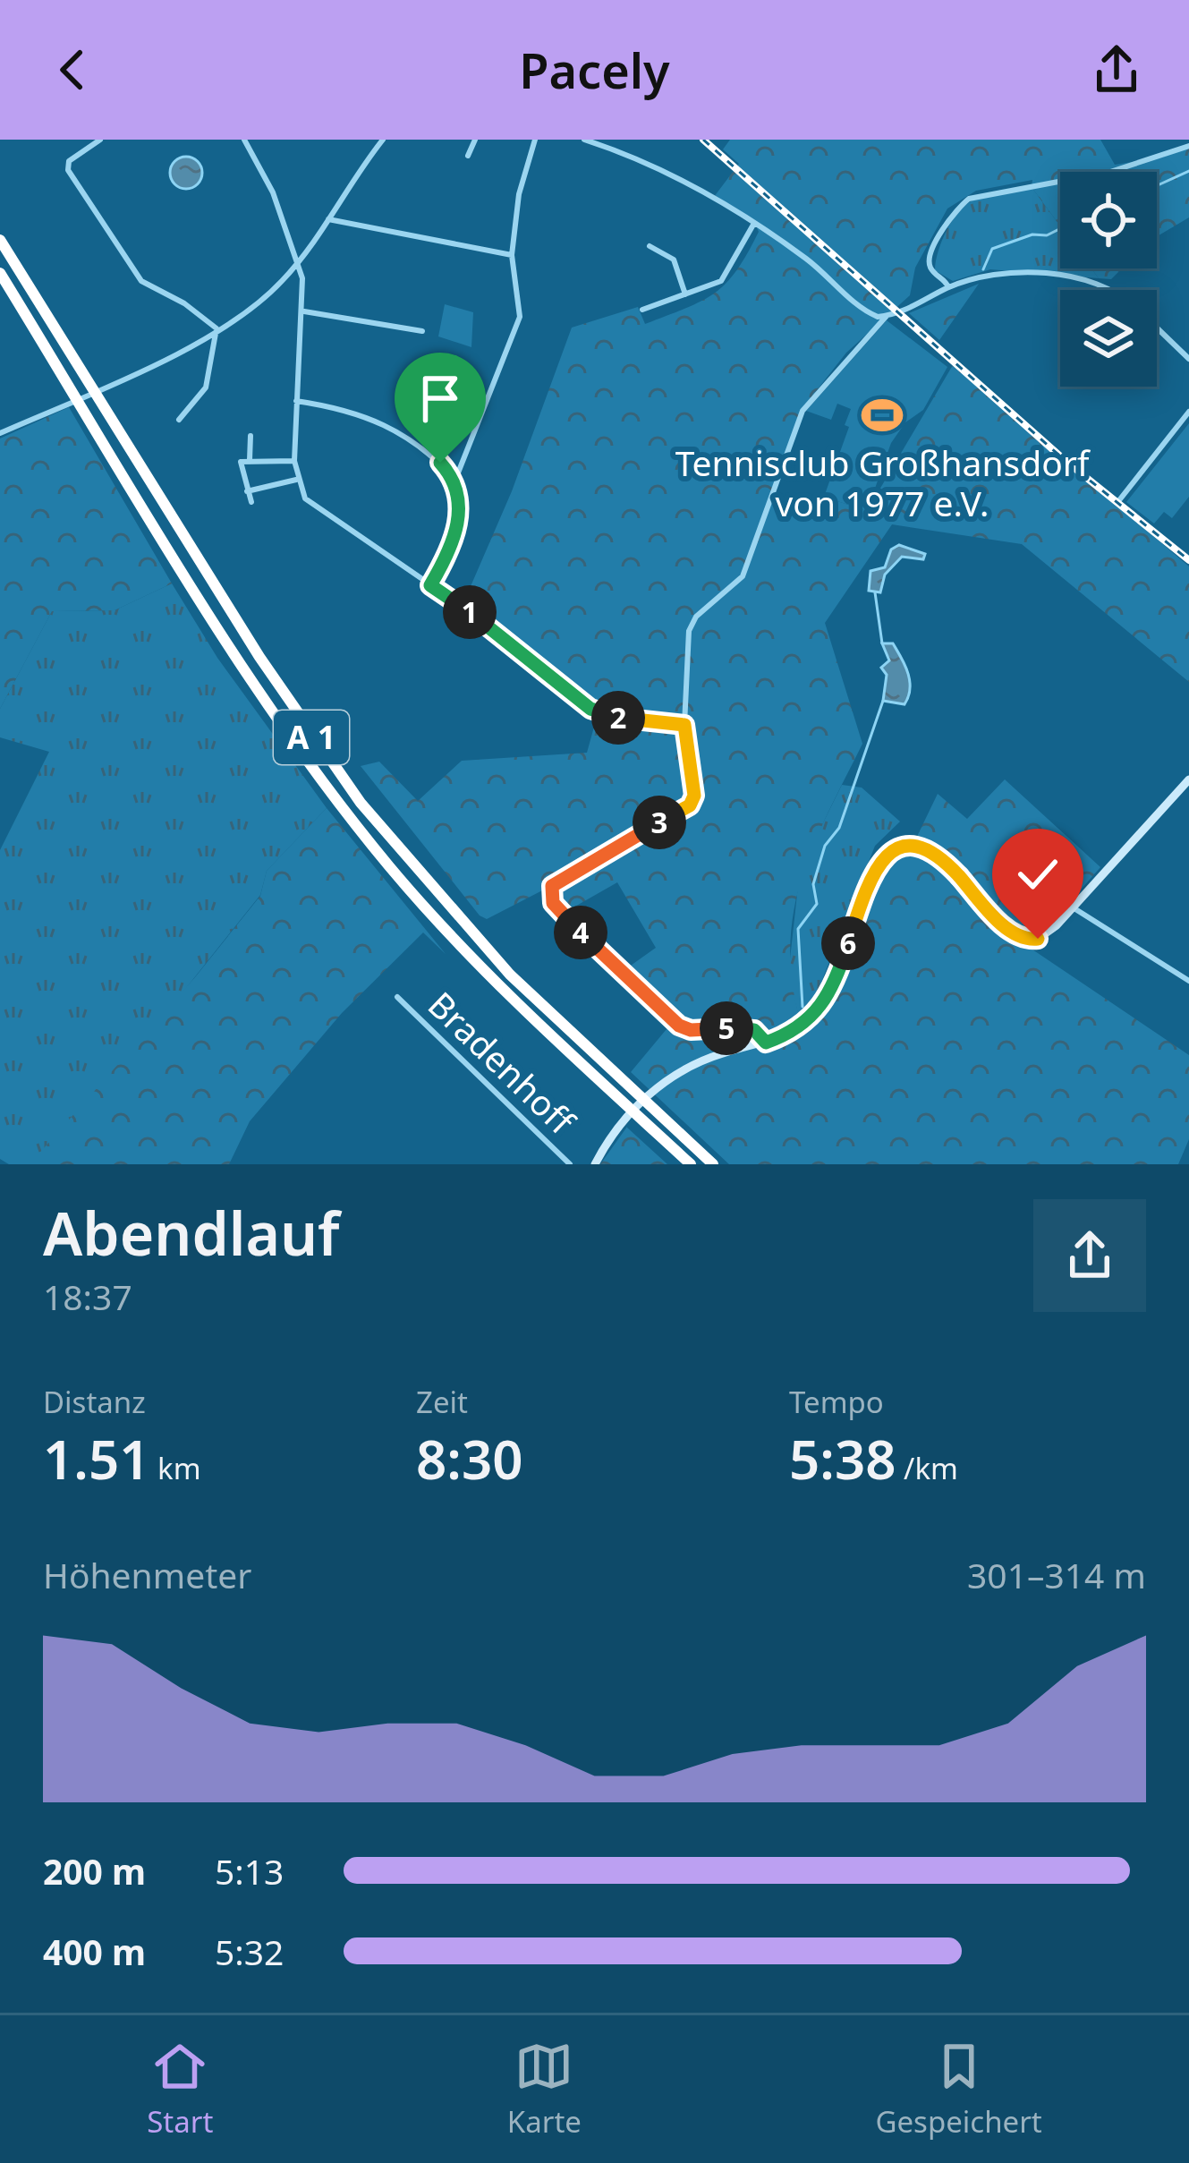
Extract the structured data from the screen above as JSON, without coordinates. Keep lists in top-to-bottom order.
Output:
{
  "streets": {
    "highway": ["A 1"],
    "street": ["Bradenhoff"]
  },
  "places": {
    "sports": ["Tennisclub Großhansdorf von 1977 e.V."]
  },
  "page": {
    "header": "Pacely",
    "pins": [
      "1",
      "2",
      "3",
      "4",
      "6",
      "5"
    ],
    "heading": ["Abendlauf", "18:37"],
    "stats": [
      ["Distanz", "1.51 km"],
      ["Zeit", "8:30"],
      ["Tempo", "5:38 /km"]
    ],
    "chart": ["Höhenmeter", "301–314 m"],
    "list": [
      {
        "name": "200 m",
        "note": "5:13"
      },
      {
        "name": "400 m",
        "note": "5:32"
      }
    ],
    "tabs": ["Start", "Karte", "Gespeichert"]
  }
}
